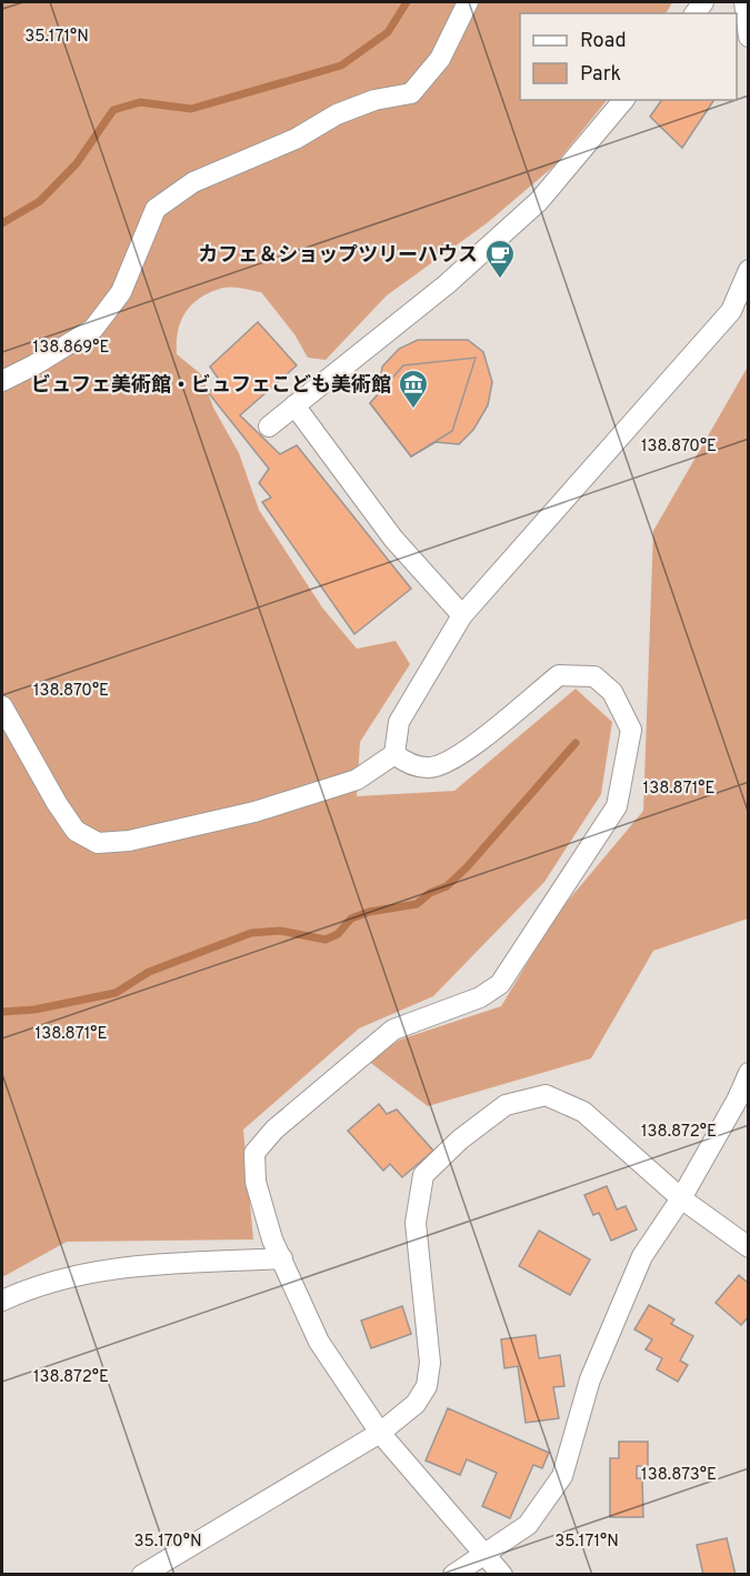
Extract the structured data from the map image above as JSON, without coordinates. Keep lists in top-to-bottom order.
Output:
{
  "places": {
    "cafe": ["カフェ＆ショップツリーハウス"],
    "museum": ["ビュフェ美術館・ビュフェこども美術館"]
  },
  "legend": ["Road", "Park"],
  "coordinates": [
    "35.171°N",
    "138.869°E",
    "138.870°E",
    "138.871°E",
    "138.872°E",
    "138.873°E",
    "35.170°N"
  ]
}
